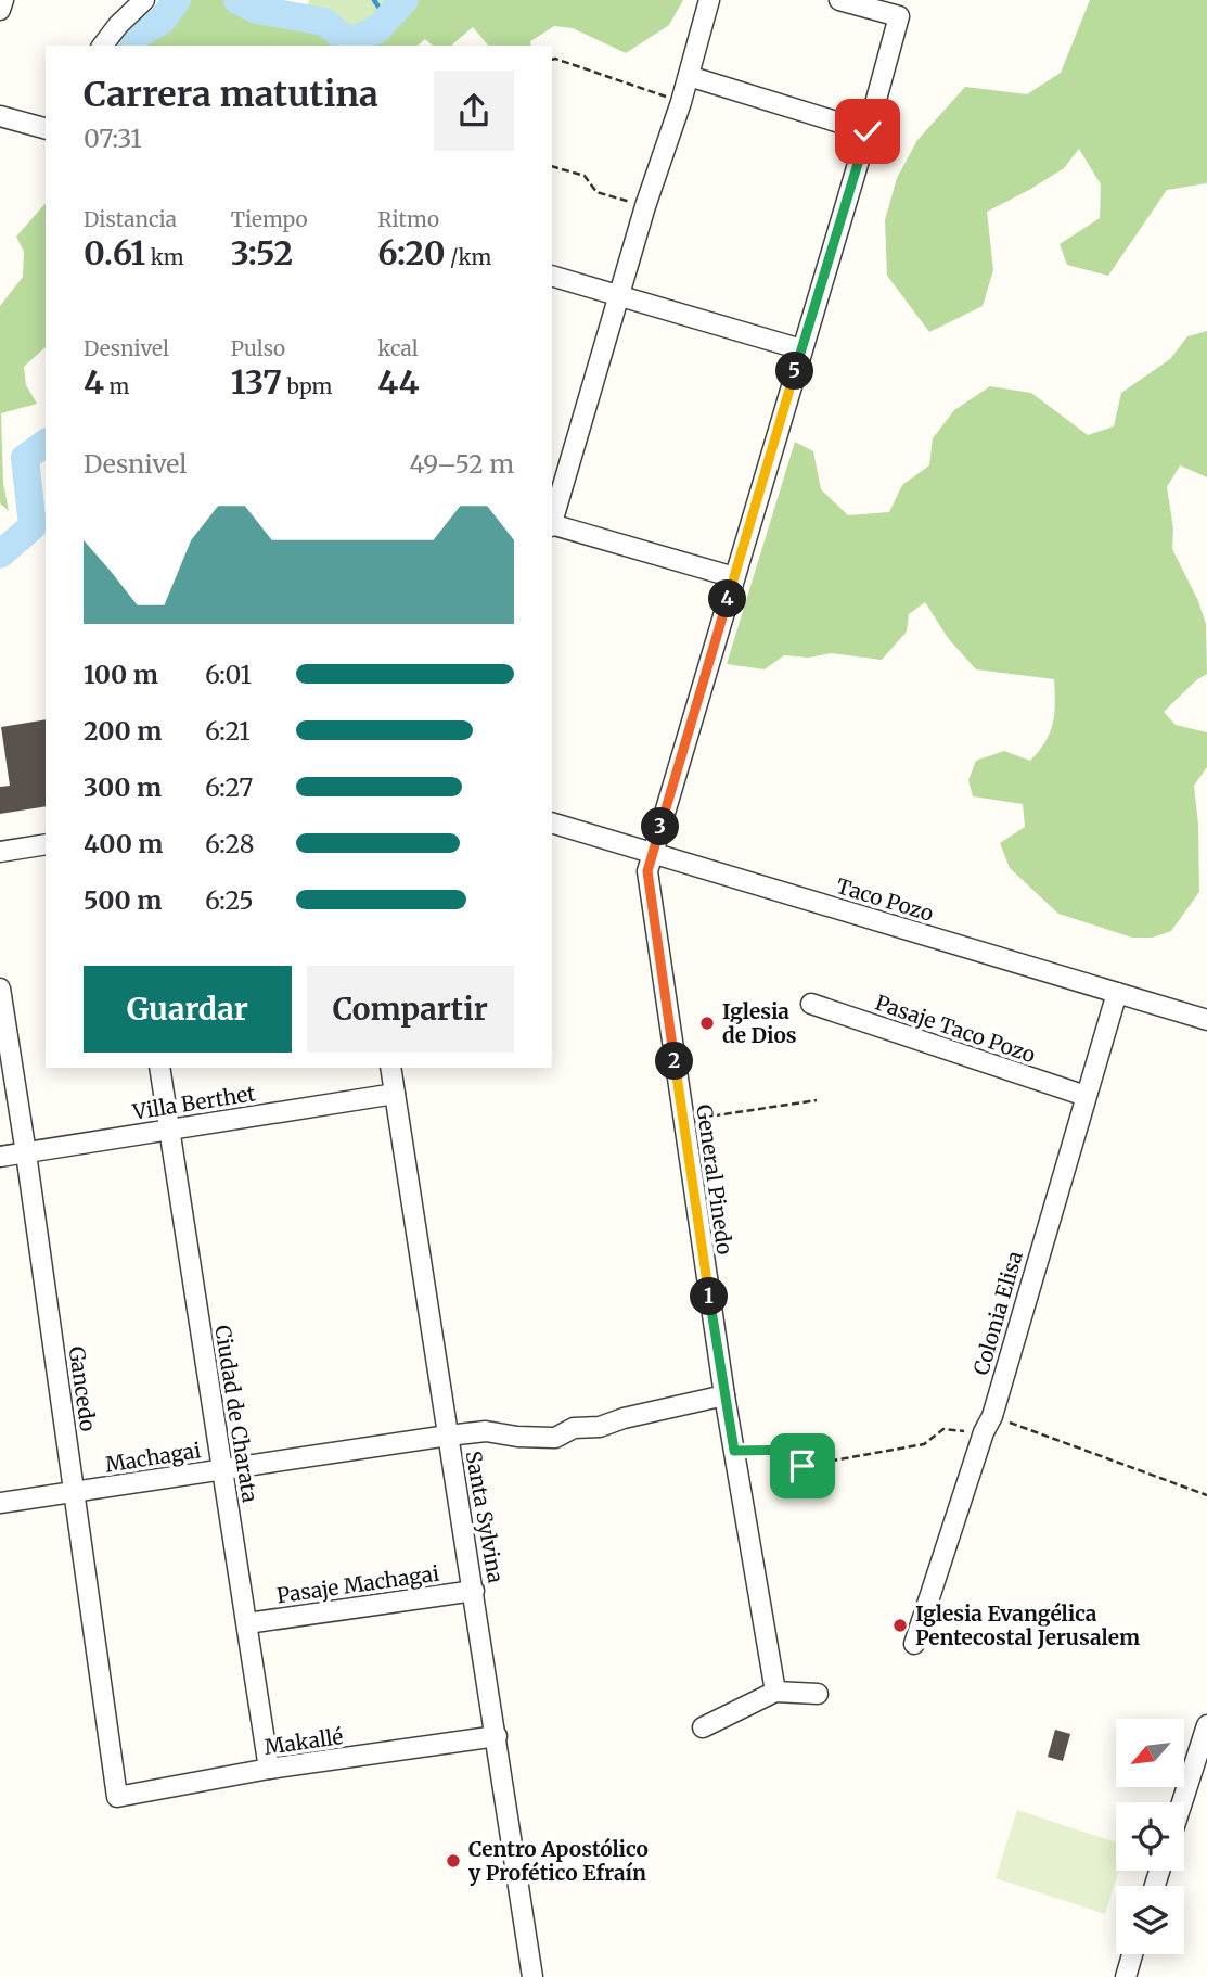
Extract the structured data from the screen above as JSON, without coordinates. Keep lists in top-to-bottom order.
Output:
{
  "streets": {
    "street": [
      "Taco Pozo",
      "Pasaje Taco Pozo",
      "Villa Berthet",
      "General Pinedo",
      "Colonia Elisa",
      "Gancedo",
      "Ciudad de Charata",
      "Machagai",
      "Santa Sylvina",
      "Pasaje Machagai",
      "Makallé"
    ]
  },
  "crossings": [
    ["Taco Pozo", "General Pinedo"],
    ["Taco Pozo", "Colonia Elisa"],
    ["Pasaje Taco Pozo", "Colonia Elisa"],
    ["Villa Berthet", "Gancedo"],
    ["Villa Berthet", "Ciudad de Charata"],
    ["Villa Berthet", "Santa Sylvina"],
    ["General Pinedo", "Machagai"],
    ["Gancedo", "Machagai"],
    ["Gancedo", "Makallé"],
    ["Ciudad de Charata", "Machagai"],
    ["Ciudad de Charata", "Pasaje Machagai"],
    ["Ciudad de Charata", "Makallé"],
    ["Machagai", "Santa Sylvina"],
    ["Santa Sylvina", "Pasaje Machagai"],
    ["Santa Sylvina", "Makallé"]
  ],
  "places": ["Iglesia de Dios", "Iglesia Evangélica Pentecostal Jerusalem", "Centro Apostólico y Profético Efraín"],
  "north": "bottom left",
  "page": {
    "heading": ["Carrera matutina", "07:31"],
    "stats": [
      ["Distancia", "0.61 km"],
      ["Tiempo", "3:52"],
      ["Ritmo", "6:20 /km"],
      ["Desnivel", "4 m"],
      ["Pulso", "137 bpm"],
      ["kcal", "44"]
    ],
    "pins": [
      "5",
      "4",
      "3",
      "2",
      "1"
    ],
    "chart": ["Desnivel", "49–52 m"],
    "list": [
      {
        "name": "100 m",
        "note": "6:01"
      },
      {
        "name": "200 m",
        "note": "6:21"
      },
      {
        "name": "300 m",
        "note": "6:27"
      },
      {
        "name": "400 m",
        "note": "6:28"
      },
      {
        "name": "500 m",
        "note": "6:25"
      }
    ],
    "buttons": ["Guardar", "Compartir"]
  }
}
